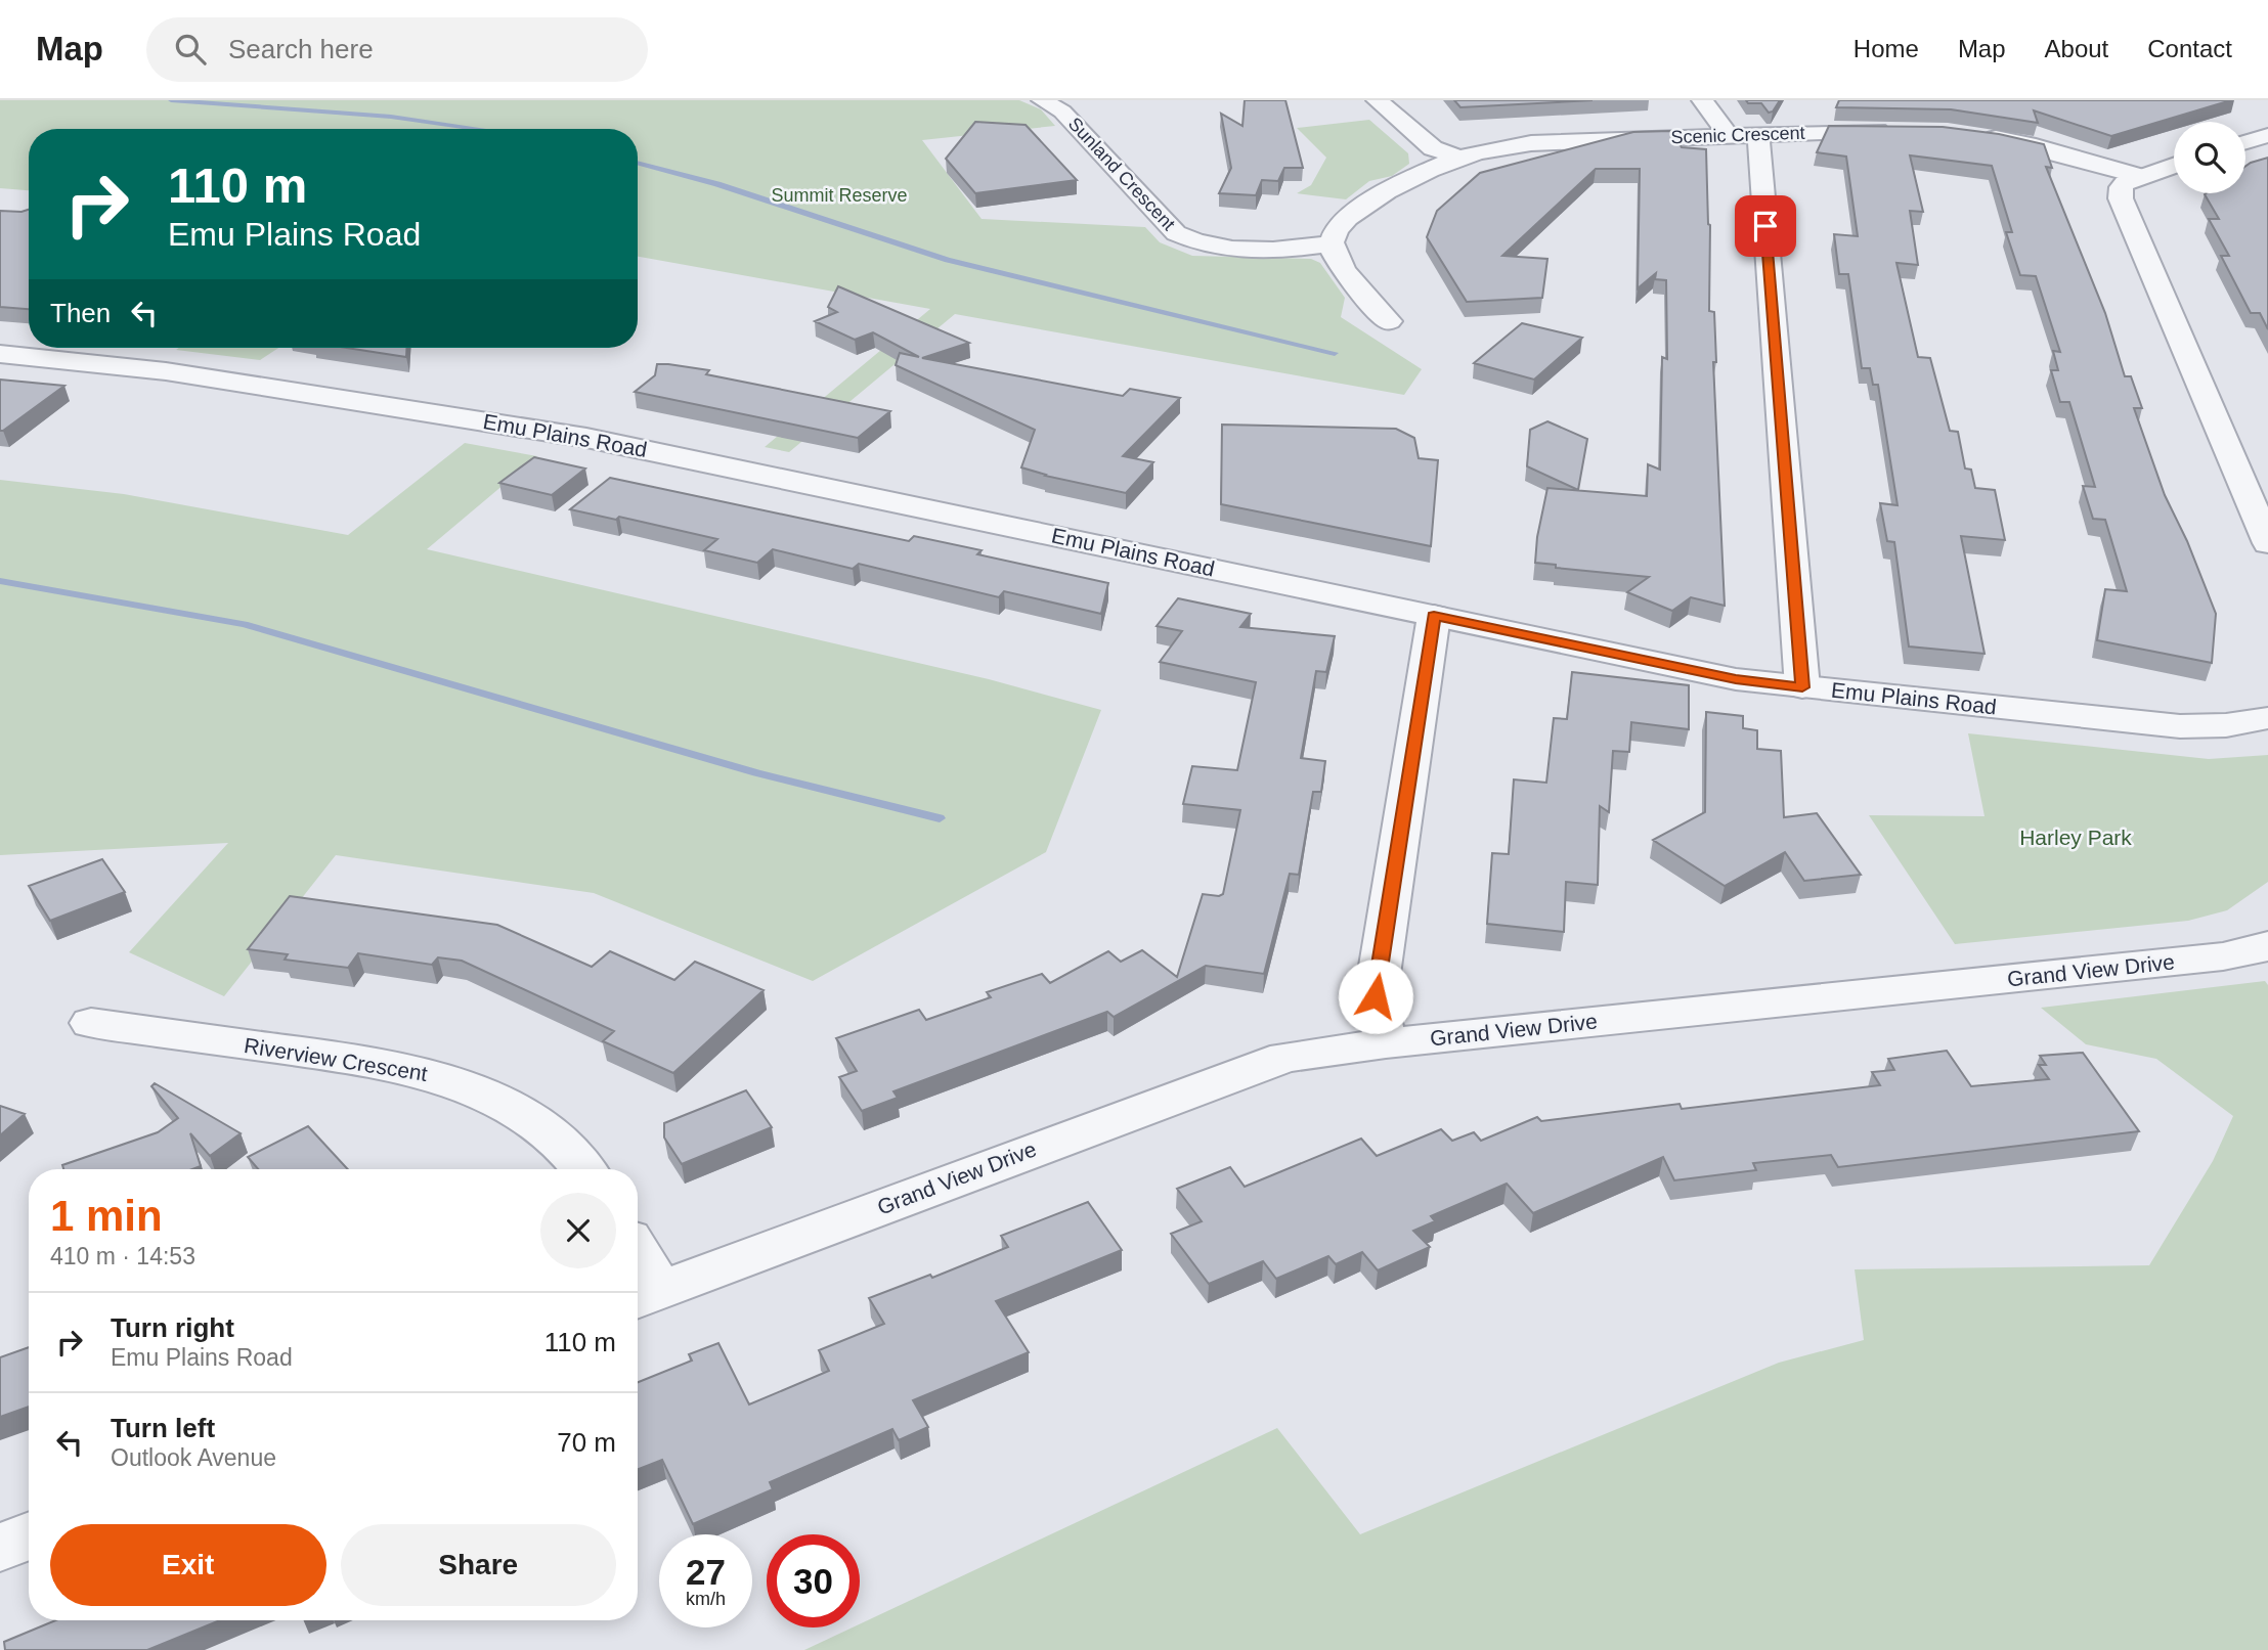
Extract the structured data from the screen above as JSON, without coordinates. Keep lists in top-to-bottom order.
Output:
{
  "streets": {
    "street": [
      "Scenic Crescent",
      "Sunland Crescent",
      "Emu Plains Road",
      "Grand View Drive",
      "Riverview Crescent"
    ]
  },
  "crossings": [
    ["Scenic Crescent", "Sunland Crescent"]
  ],
  "parks": ["Summit Reserve", "Harley Park"],
  "page": {
    "header": "Map",
    "search": "Search here",
    "nav": [
      "Home",
      "Map",
      "About",
      "Contact"
    ],
    "turn": ["110 m", "Emu Plains Road"],
    "then": "Then",
    "heading": ["1 min", "410 m · 14:53"],
    "list": [
      {
        "name": "Turn right",
        "note": "Emu Plains Road",
        "value": "110 m"
      },
      {
        "name": "Turn left",
        "note": "Outlook Avenue",
        "value": "70 m"
      }
    ],
    "buttons": ["Exit", "Share"],
    "speed": "27 km/h",
    "limit": "30"
  }
}
